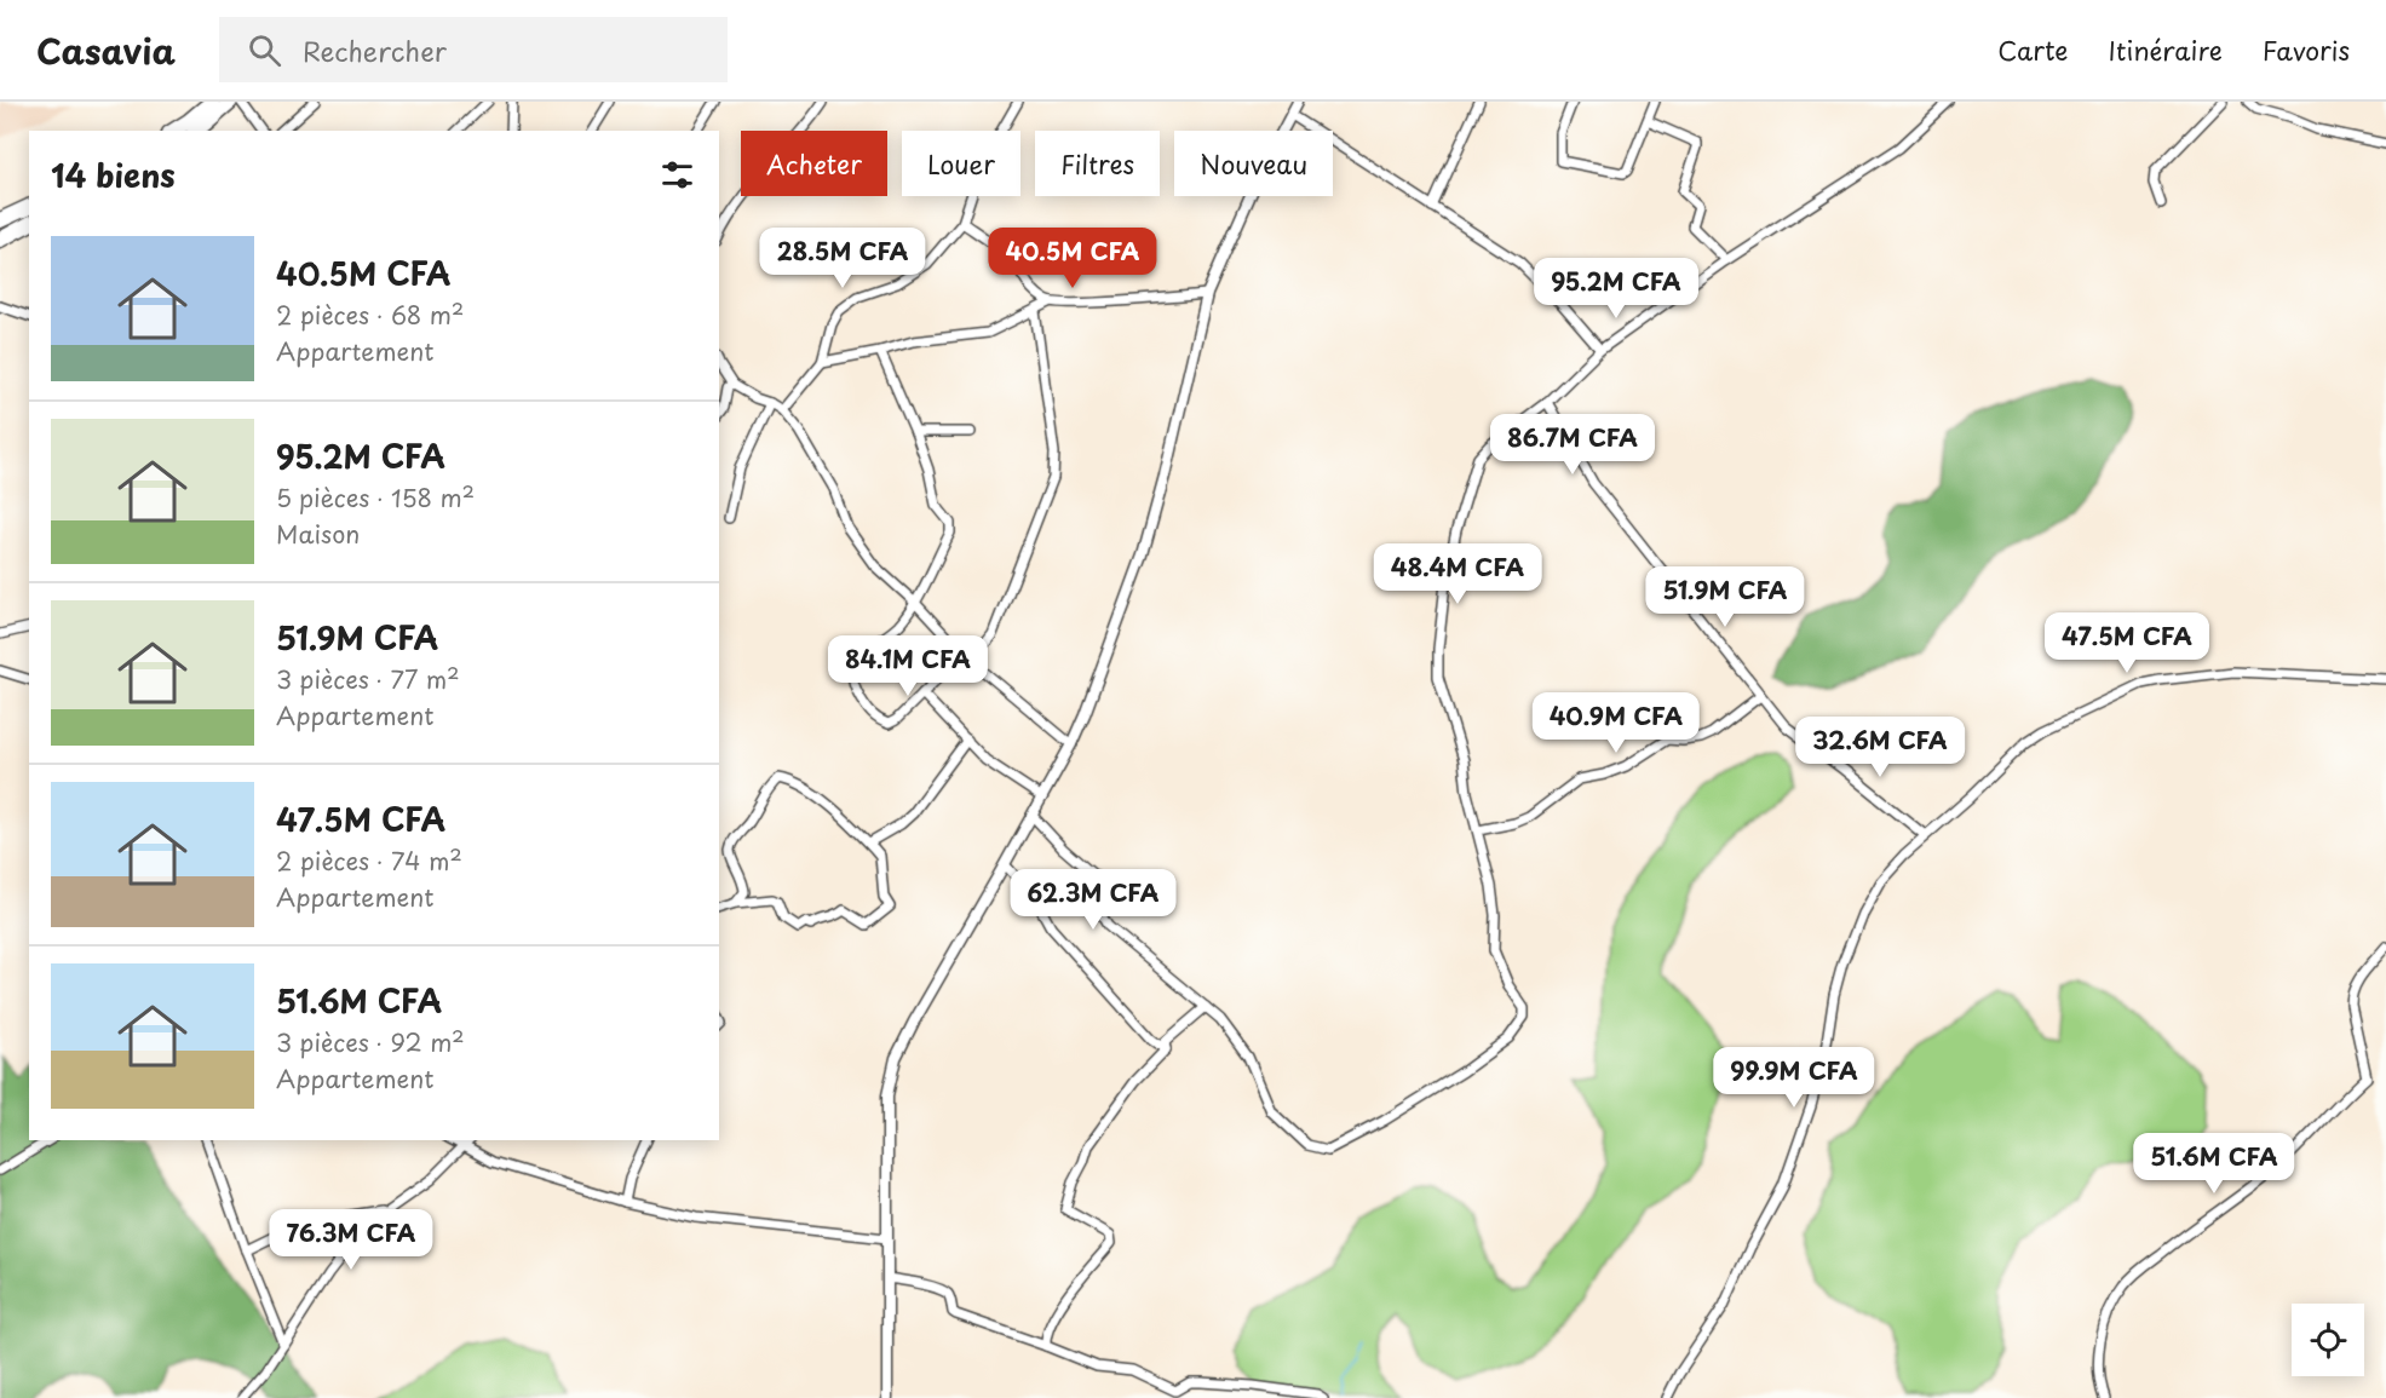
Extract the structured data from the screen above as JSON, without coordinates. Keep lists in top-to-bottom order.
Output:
{
  "page": {
    "header": "Casavia",
    "search": "Rechercher",
    "nav": ["Carte", "Itinéraire", "Favoris"],
    "chip": [
      "Acheter",
      "Louer",
      "Filtres",
      "Nouveau"
    ],
    "heading": "14 biens",
    "list": [
      {
        "name": "40.5M CFA",
        "note": "2 pièces · 68 m² · Appartement"
      },
      {
        "name": "95.2M CFA",
        "note": "5 pièces · 158 m² · Maison"
      },
      {
        "name": "51.9M CFA",
        "note": "3 pièces · 77 m² · Appartement"
      },
      {
        "name": "47.5M CFA",
        "note": "2 pièces · 74 m² · Appartement"
      },
      {
        "name": "51.6M CFA",
        "note": "3 pièces · 92 m² · Appartement"
      }
    ],
    "price": [
      "28.5M CFA",
      "40.5M CFA",
      "95.2M CFA",
      "86.7M CFA",
      "48.4M CFA",
      "51.9M CFA",
      "47.5M CFA",
      "84.1M CFA",
      "40.9M CFA",
      "32.6M CFA",
      "62.3M CFA",
      "99.9M CFA",
      "51.6M CFA",
      "76.3M CFA"
    ]
  }
}
